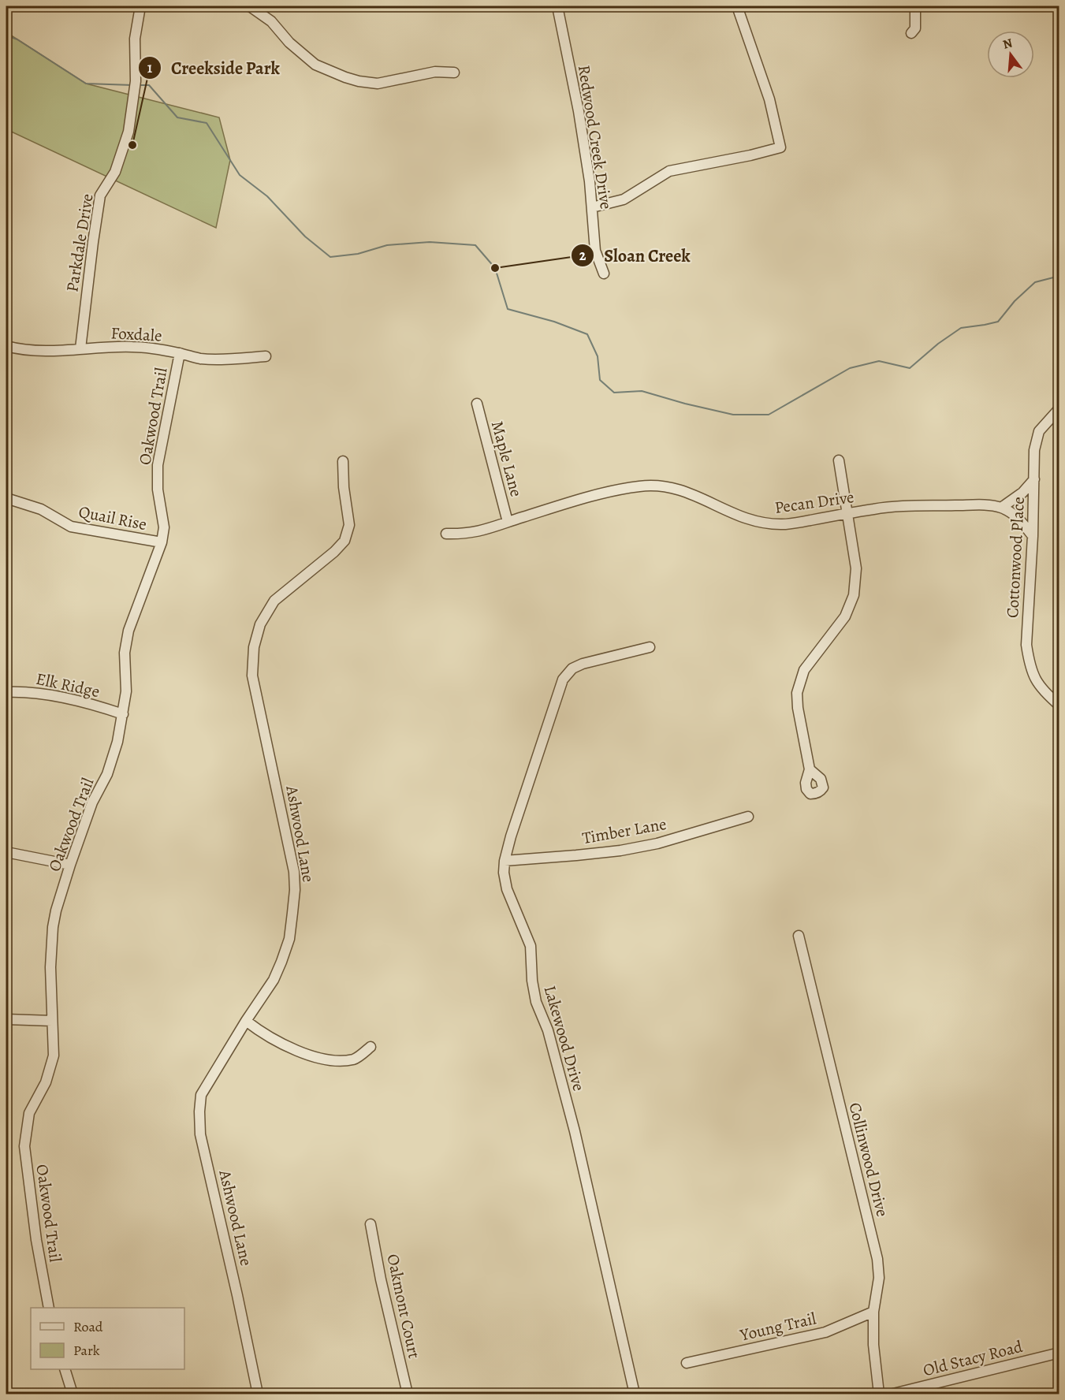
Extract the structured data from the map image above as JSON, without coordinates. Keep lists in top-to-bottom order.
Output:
{
  "streets": {
    "street": [
      "Redwood Creek Drive",
      "Parkdale Drive",
      "Foxdale",
      "Oakwood Trail",
      "Maple Lane",
      "Pecan Drive",
      "Quail Rise",
      "Cottonwood Place",
      "Elk Ridge",
      "Timber Lane",
      "Ashwood Lane",
      "Lakewood Drive",
      "Collinwood Drive",
      "Oakmont Court",
      "Young Trail",
      "Old Stacy Road"
    ]
  },
  "crossings": [
    ["Parkdale Drive", "Foxdale"],
    ["Foxdale", "Oakwood Trail"],
    ["Oakwood Trail", "Quail Rise"],
    ["Oakwood Trail", "Elk Ridge"],
    ["Maple Lane", "Pecan Drive"],
    ["Pecan Drive", "Cottonwood Place"],
    ["Timber Lane", "Lakewood Drive"],
    ["Collinwood Drive", "Young Trail"]
  ],
  "places": ["Creekside Park", "Sloan Creek"],
  "legend": ["Road", "Park"],
  "north": "top"
}
